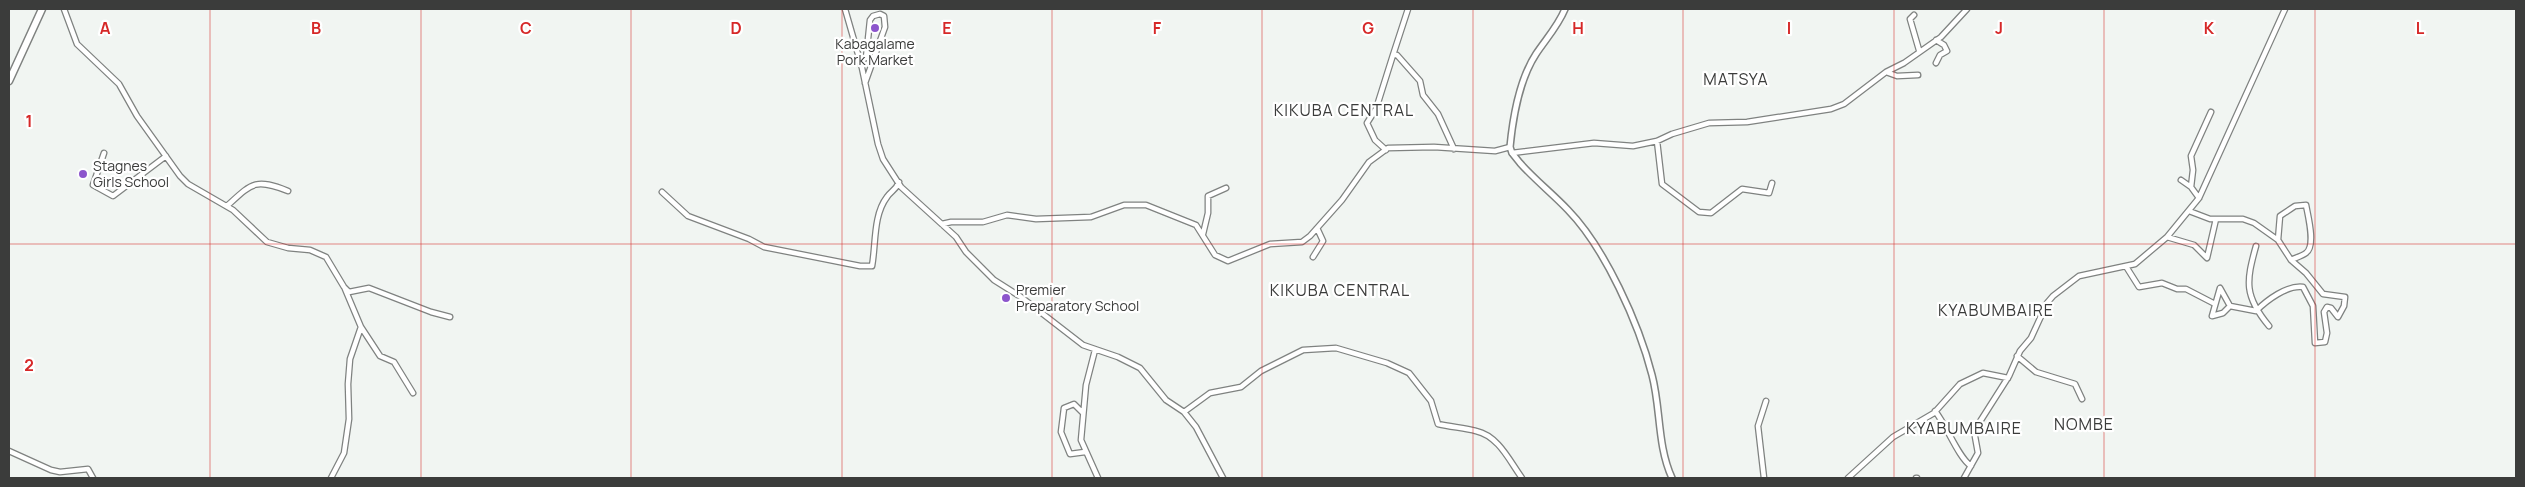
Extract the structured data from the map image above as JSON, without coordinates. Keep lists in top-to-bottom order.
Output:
{
  "districts": [
    "MATSYA",
    "KIKUBA CENTRAL",
    "KIKUBA CENTRAL",
    "KYABUMBAIRE",
    "NOMBE",
    "KYABUMBAIRE"
  ],
  "places": ["Kabagalame Pork Market", "Stagnes Girls School", "Premier Preparatory School"],
  "grid": {
    "columns": [
      "A",
      "B",
      "C",
      "D",
      "E",
      "F",
      "G",
      "H",
      "I",
      "J",
      "K",
      "L"
    ],
    "rows": ["1", "2"]
  }
}
